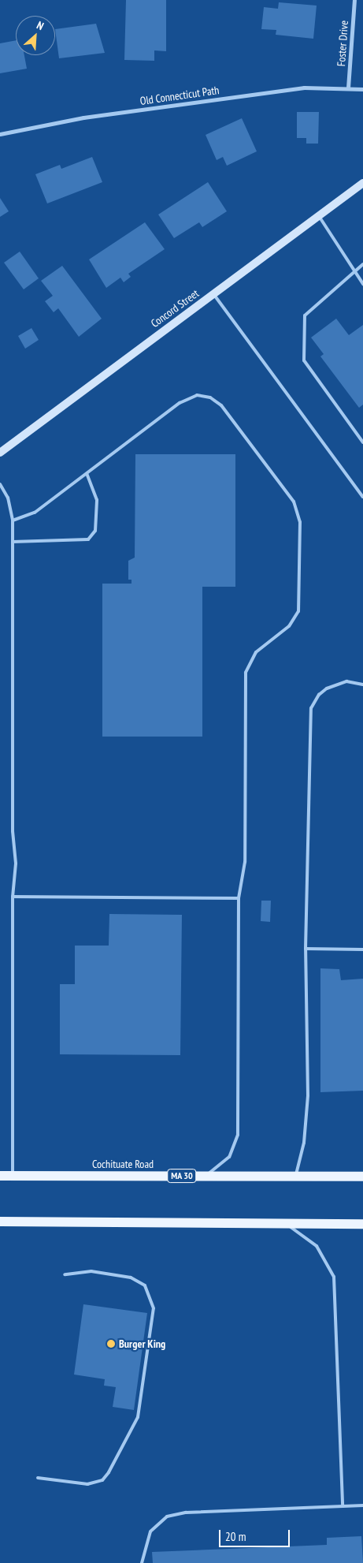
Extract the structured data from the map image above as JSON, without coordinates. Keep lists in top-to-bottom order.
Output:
{
  "streets": {
    "main road": ["Concord Street", "Cochituate Road", "MA 30"],
    "street": ["Foster Drive", "Old Connecticut Path"]
  },
  "crossings": [
    ["Foster Drive", "Old Connecticut Path"]
  ],
  "places": ["Burger King"],
  "scale_bar": "20 m",
  "north": "top right"
}
